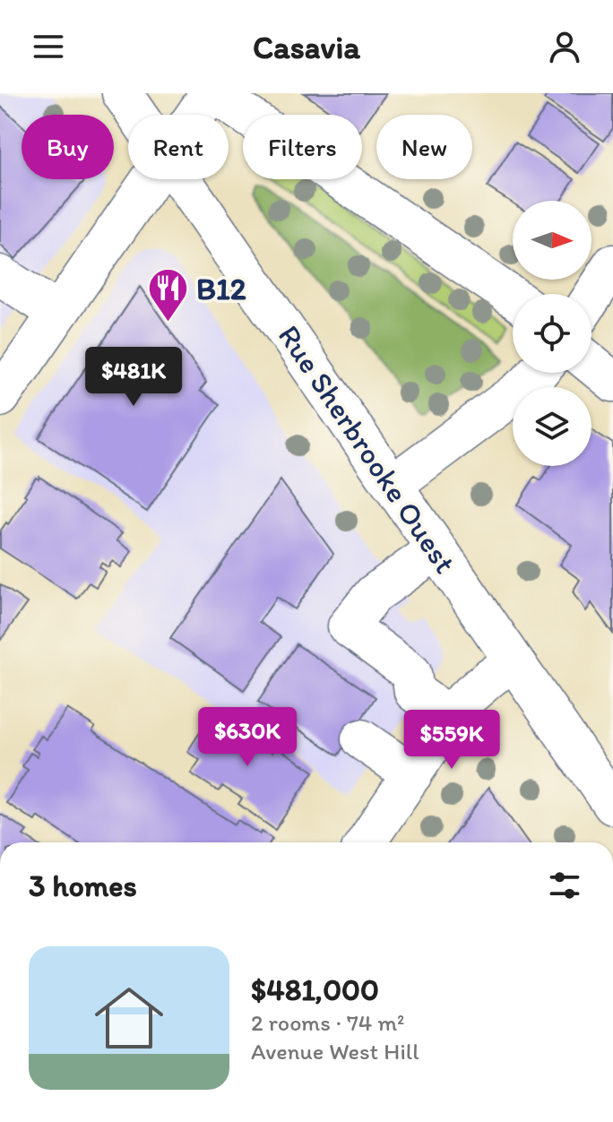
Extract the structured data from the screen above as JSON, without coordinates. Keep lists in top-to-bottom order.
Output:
{
  "streets": {
    "street": ["Rue Sherbrooke Ouest"]
  },
  "places": {
    "restaurant": ["B12"]
  },
  "north": "right",
  "page": {
    "header": "Casavia",
    "chip": [
      "Buy",
      "Rent",
      "Filters",
      "New"
    ],
    "price": ["$481K", "$630K", "$559K"],
    "heading": "3 homes",
    "list": [
      {
        "name": "$481,000",
        "note": "2 rooms · 74 m² · Avenue West Hill"
      }
    ]
  }
}
